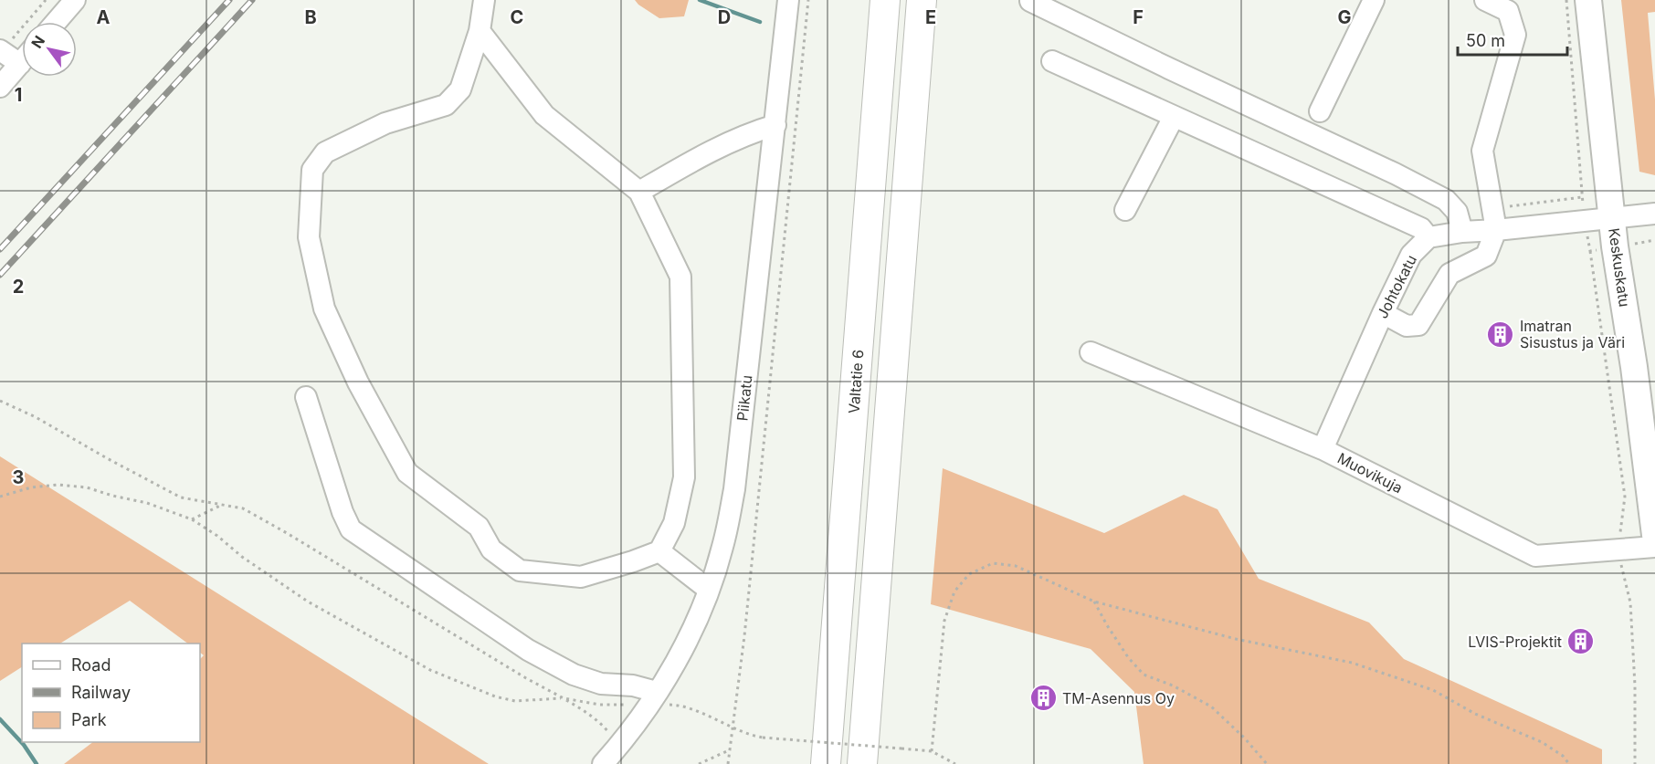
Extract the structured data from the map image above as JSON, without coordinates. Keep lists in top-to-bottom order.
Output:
{
  "streets": {
    "highway": ["Valtatie 6"],
    "main road": ["Keskuskatu"],
    "street": ["Johtokatu", "Piikatu", "Muovikuja"]
  },
  "crossings": [
    ["Johtokatu", "Muovikuja"]
  ],
  "places": {
    "building": ["Imatran Sisustus ja Väri", "LVIS-Projektit", "TM-Asennus Oy"]
  },
  "legend": ["Road", "Railway", "Park"],
  "scale_bar": "50 m",
  "north": "top left",
  "grid": {
    "columns": [
      "A",
      "B",
      "C",
      "D",
      "E",
      "F",
      "G"
    ],
    "rows": ["1", "2", "3"]
  }
}
